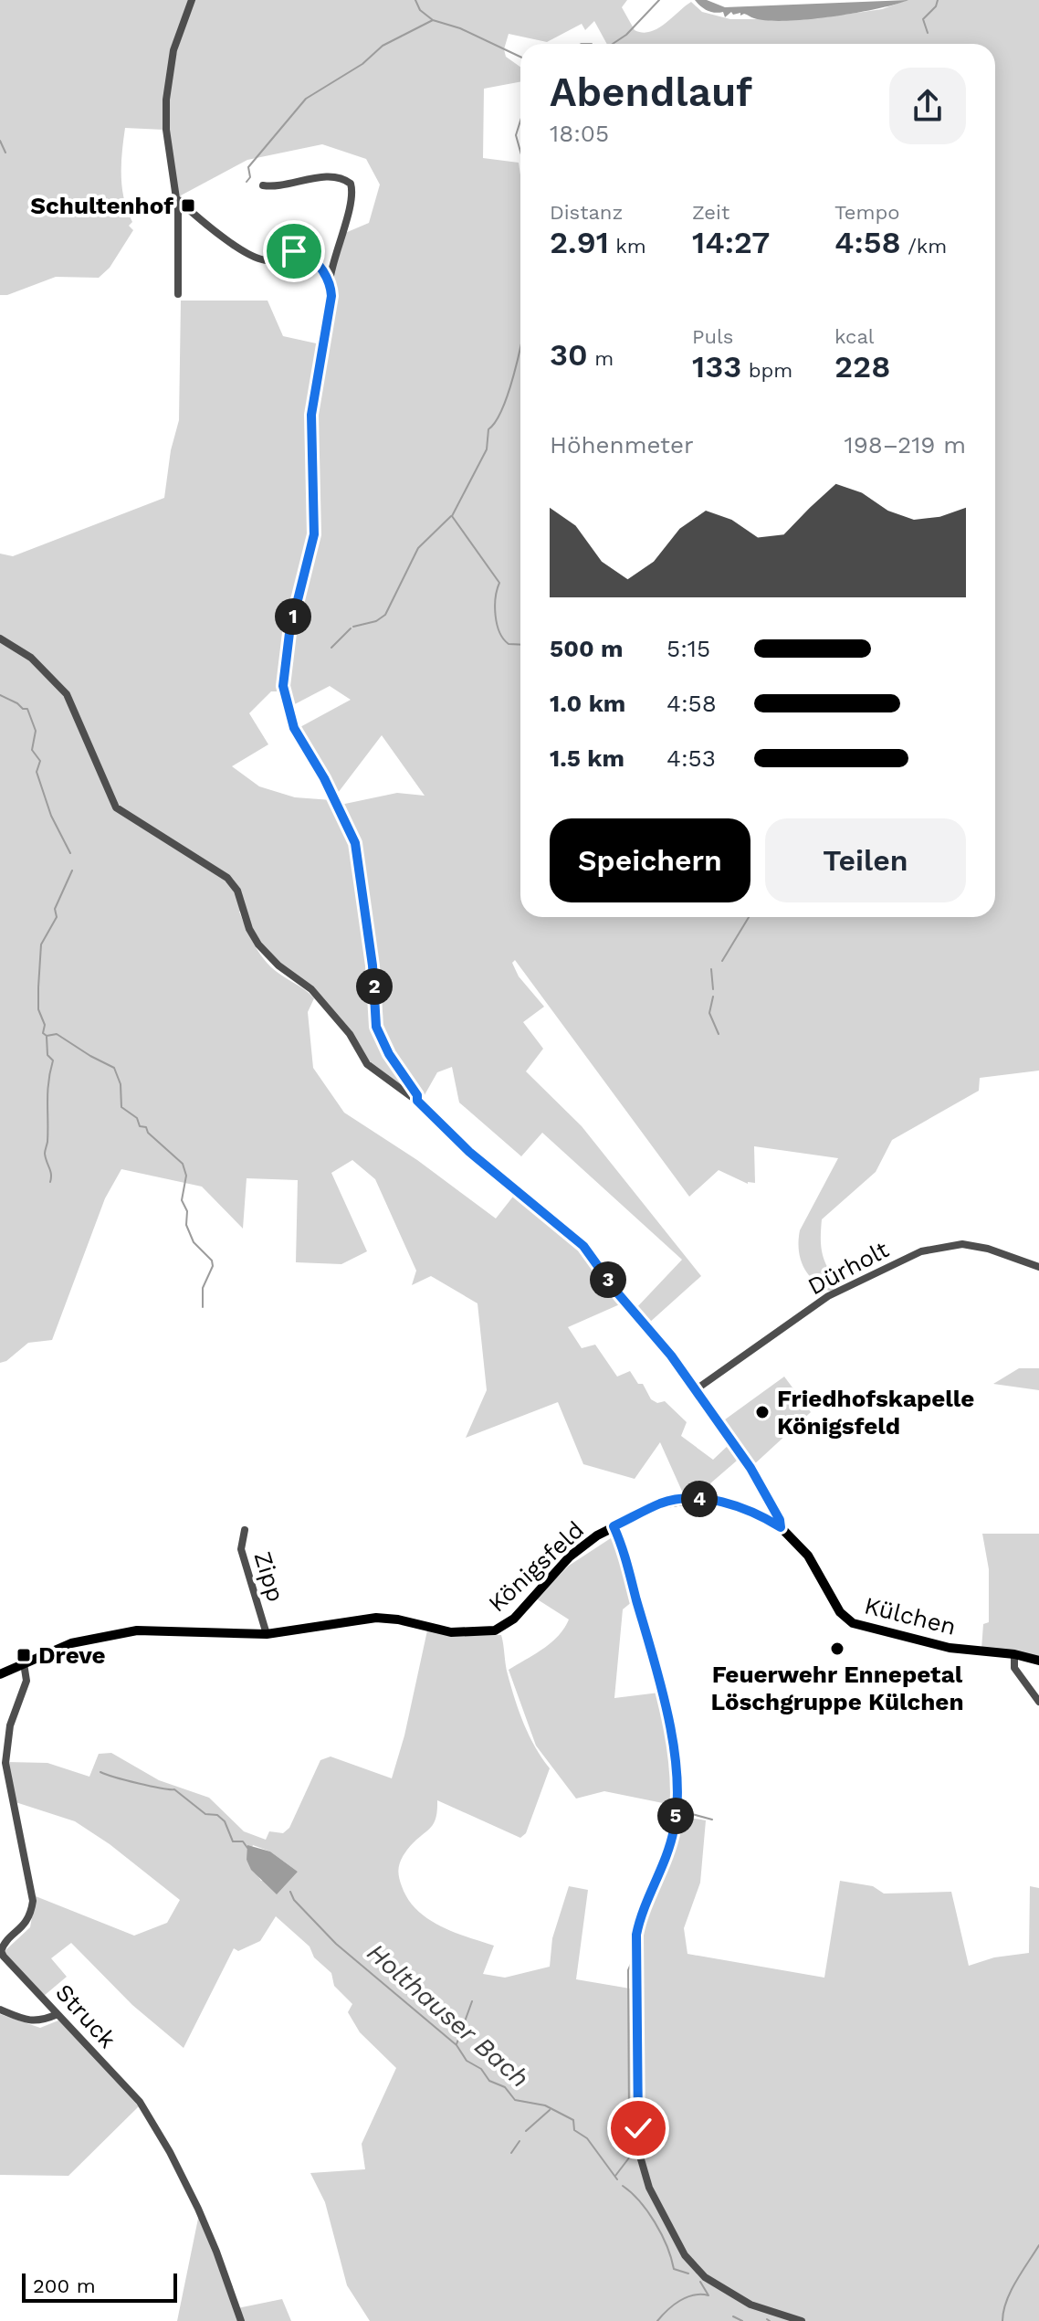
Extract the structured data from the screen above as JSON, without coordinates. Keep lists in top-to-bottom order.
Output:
{
  "streets": {
    "main road": ["Königsfeld", "Külchen"],
    "street": ["Dürholt", "Zipp", "Struck"]
  },
  "crossings": [
    ["Königsfeld", "Zipp"],
    ["Königsfeld", "Külchen"]
  ],
  "water": ["Holthauser Bach"],
  "places": {
    "transit": ["Schultenhof", "Dreve"],
    "other": ["Friedhofskapelle Königsfeld", "Feuerwehr Ennepetal Löschgruppe Külchen"]
  },
  "scale_bar": "200 m",
  "page": {
    "heading": ["Abendlauf", "18:05"],
    "stats": [
      ["Distanz", "2.91 km"],
      ["Zeit", "14:27"],
      ["Tempo", "4:58 /km"],
      ["30 m"],
      ["Puls", "133 bpm"],
      ["kcal", "228"]
    ],
    "chart": ["Höhenmeter", "198–219 m"],
    "pins": [
      "1",
      "2",
      "3",
      "4",
      "5"
    ],
    "list": [
      {
        "name": "500 m",
        "note": "5:15"
      },
      {
        "name": "1.0 km",
        "note": "4:58"
      },
      {
        "name": "1.5 km",
        "note": "4:53"
      }
    ],
    "buttons": ["Speichern", "Teilen"],
    "scale": "200 m"
  }
}
